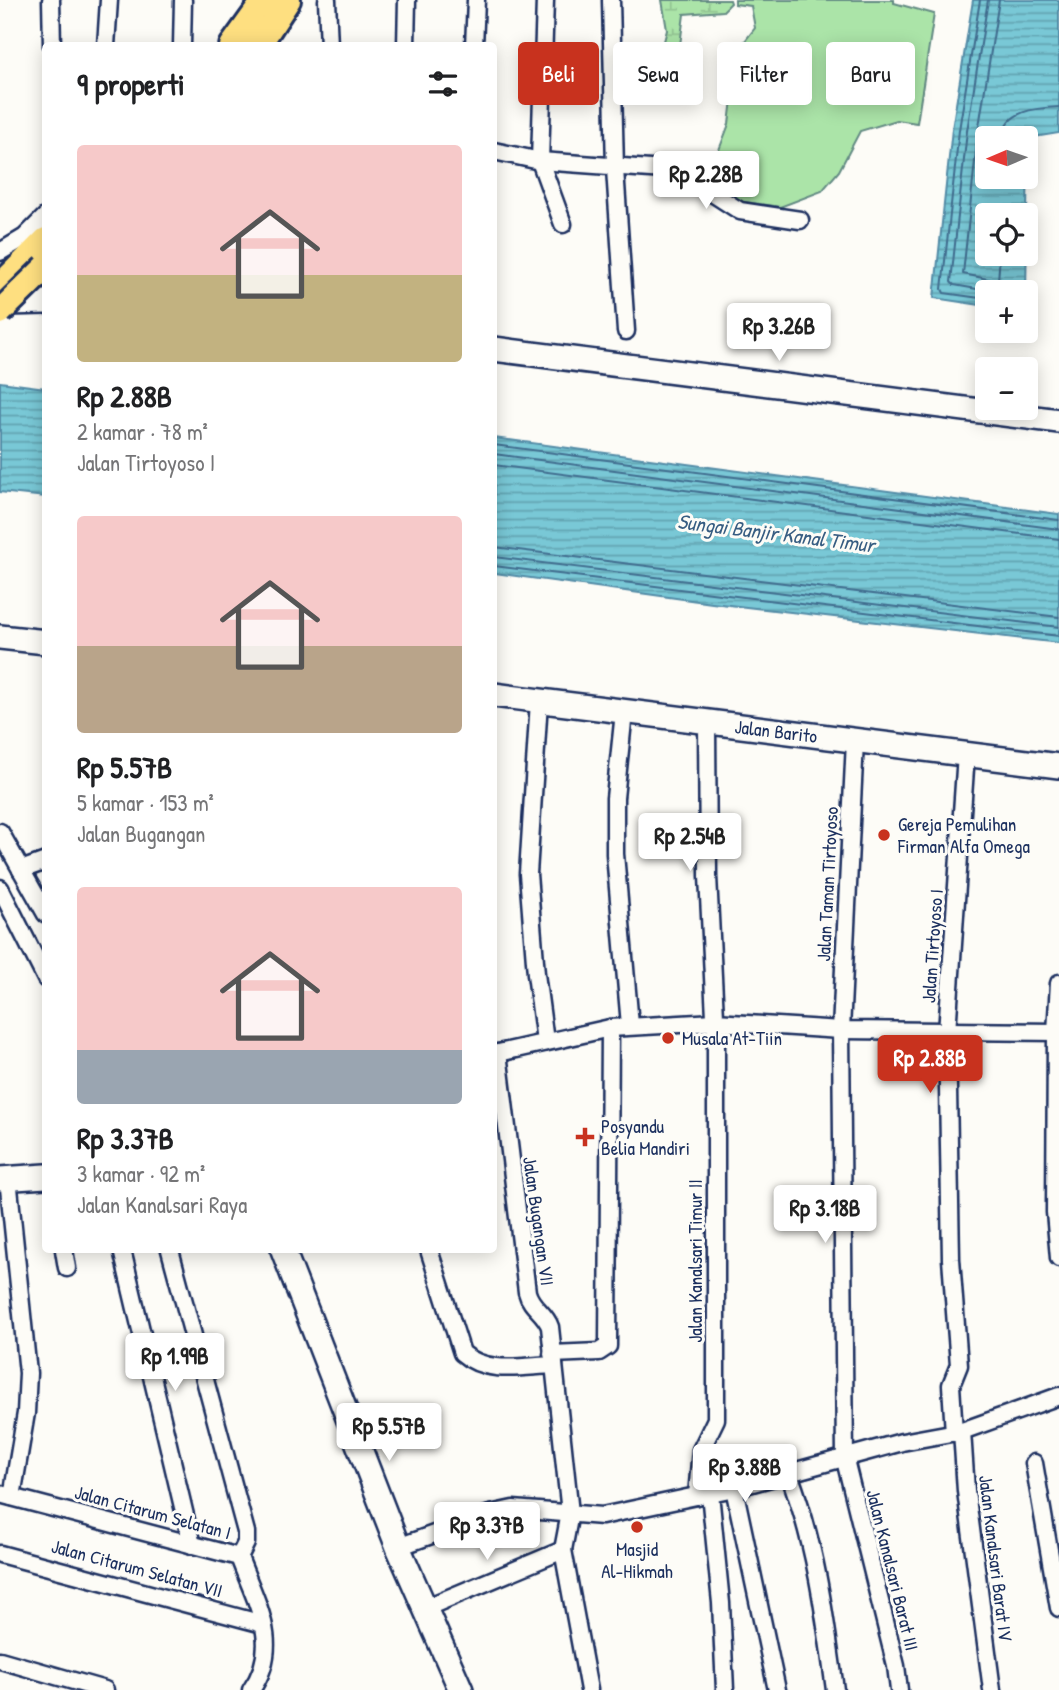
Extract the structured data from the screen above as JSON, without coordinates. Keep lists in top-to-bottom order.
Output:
{
  "streets": {
    "street": [
      "Jalan Barito",
      "Jalan Taman Tirtoyoso",
      "Jalan Tirtoyoso I",
      "Jalan Bugangan VII",
      "Jalan Kanalsari Timur II",
      "Jalan Citarum Selatan I",
      "Jalan Kanalsari Barat IV",
      "Jalan Citarum Selatan VII",
      "Jalan Kanalsari Barat III"
    ]
  },
  "crossings": [
    ["Jalan Barito", "Jalan Taman Tirtoyoso"],
    ["Jalan Barito", "Jalan Tirtoyoso I"],
    ["Jalan Barito", "Jalan Kanalsari Timur II"],
    ["Jalan Taman Tirtoyoso", "Jalan Kanalsari Barat III"],
    ["Jalan Tirtoyoso I", "Jalan Kanalsari Barat IV"],
    ["Jalan Citarum Selatan I", "Jalan Citarum Selatan VII"]
  ],
  "water": ["Sungai Banjir Kanal Timur"],
  "places": {
    "other": ["Gereja Pemulihan Firman Alfa Omega", "Musala At-Tiin", "Masjid Al-Hikmah"],
    "health": ["Posyandu Belia Mandiri"]
  },
  "north": "left",
  "page": {
    "chip": [
      "Beli",
      "Sewa",
      "Filter",
      "Baru"
    ],
    "heading": "9 properti",
    "map_buttons": ["+", "−"],
    "list": [
      {
        "name": "Rp 2.88B",
        "note": "2 kamar · 78 m² · Jalan Tirtoyoso I"
      },
      {
        "name": "Rp 5.57B",
        "note": "5 kamar · 153 m² · Jalan Bugangan"
      },
      {
        "name": "Rp 3.37B",
        "note": "3 kamar · 92 m² · Jalan Kanalsari Raya"
      }
    ],
    "price": [
      "Rp 2.28B",
      "Rp 3.26B",
      "Rp 2.54B",
      "Rp 2.88B",
      "Rp 3.18B",
      "Rp 1.99B",
      "Rp 5.57B",
      "Rp 3.88B",
      "Rp 3.37B"
    ]
  }
}
